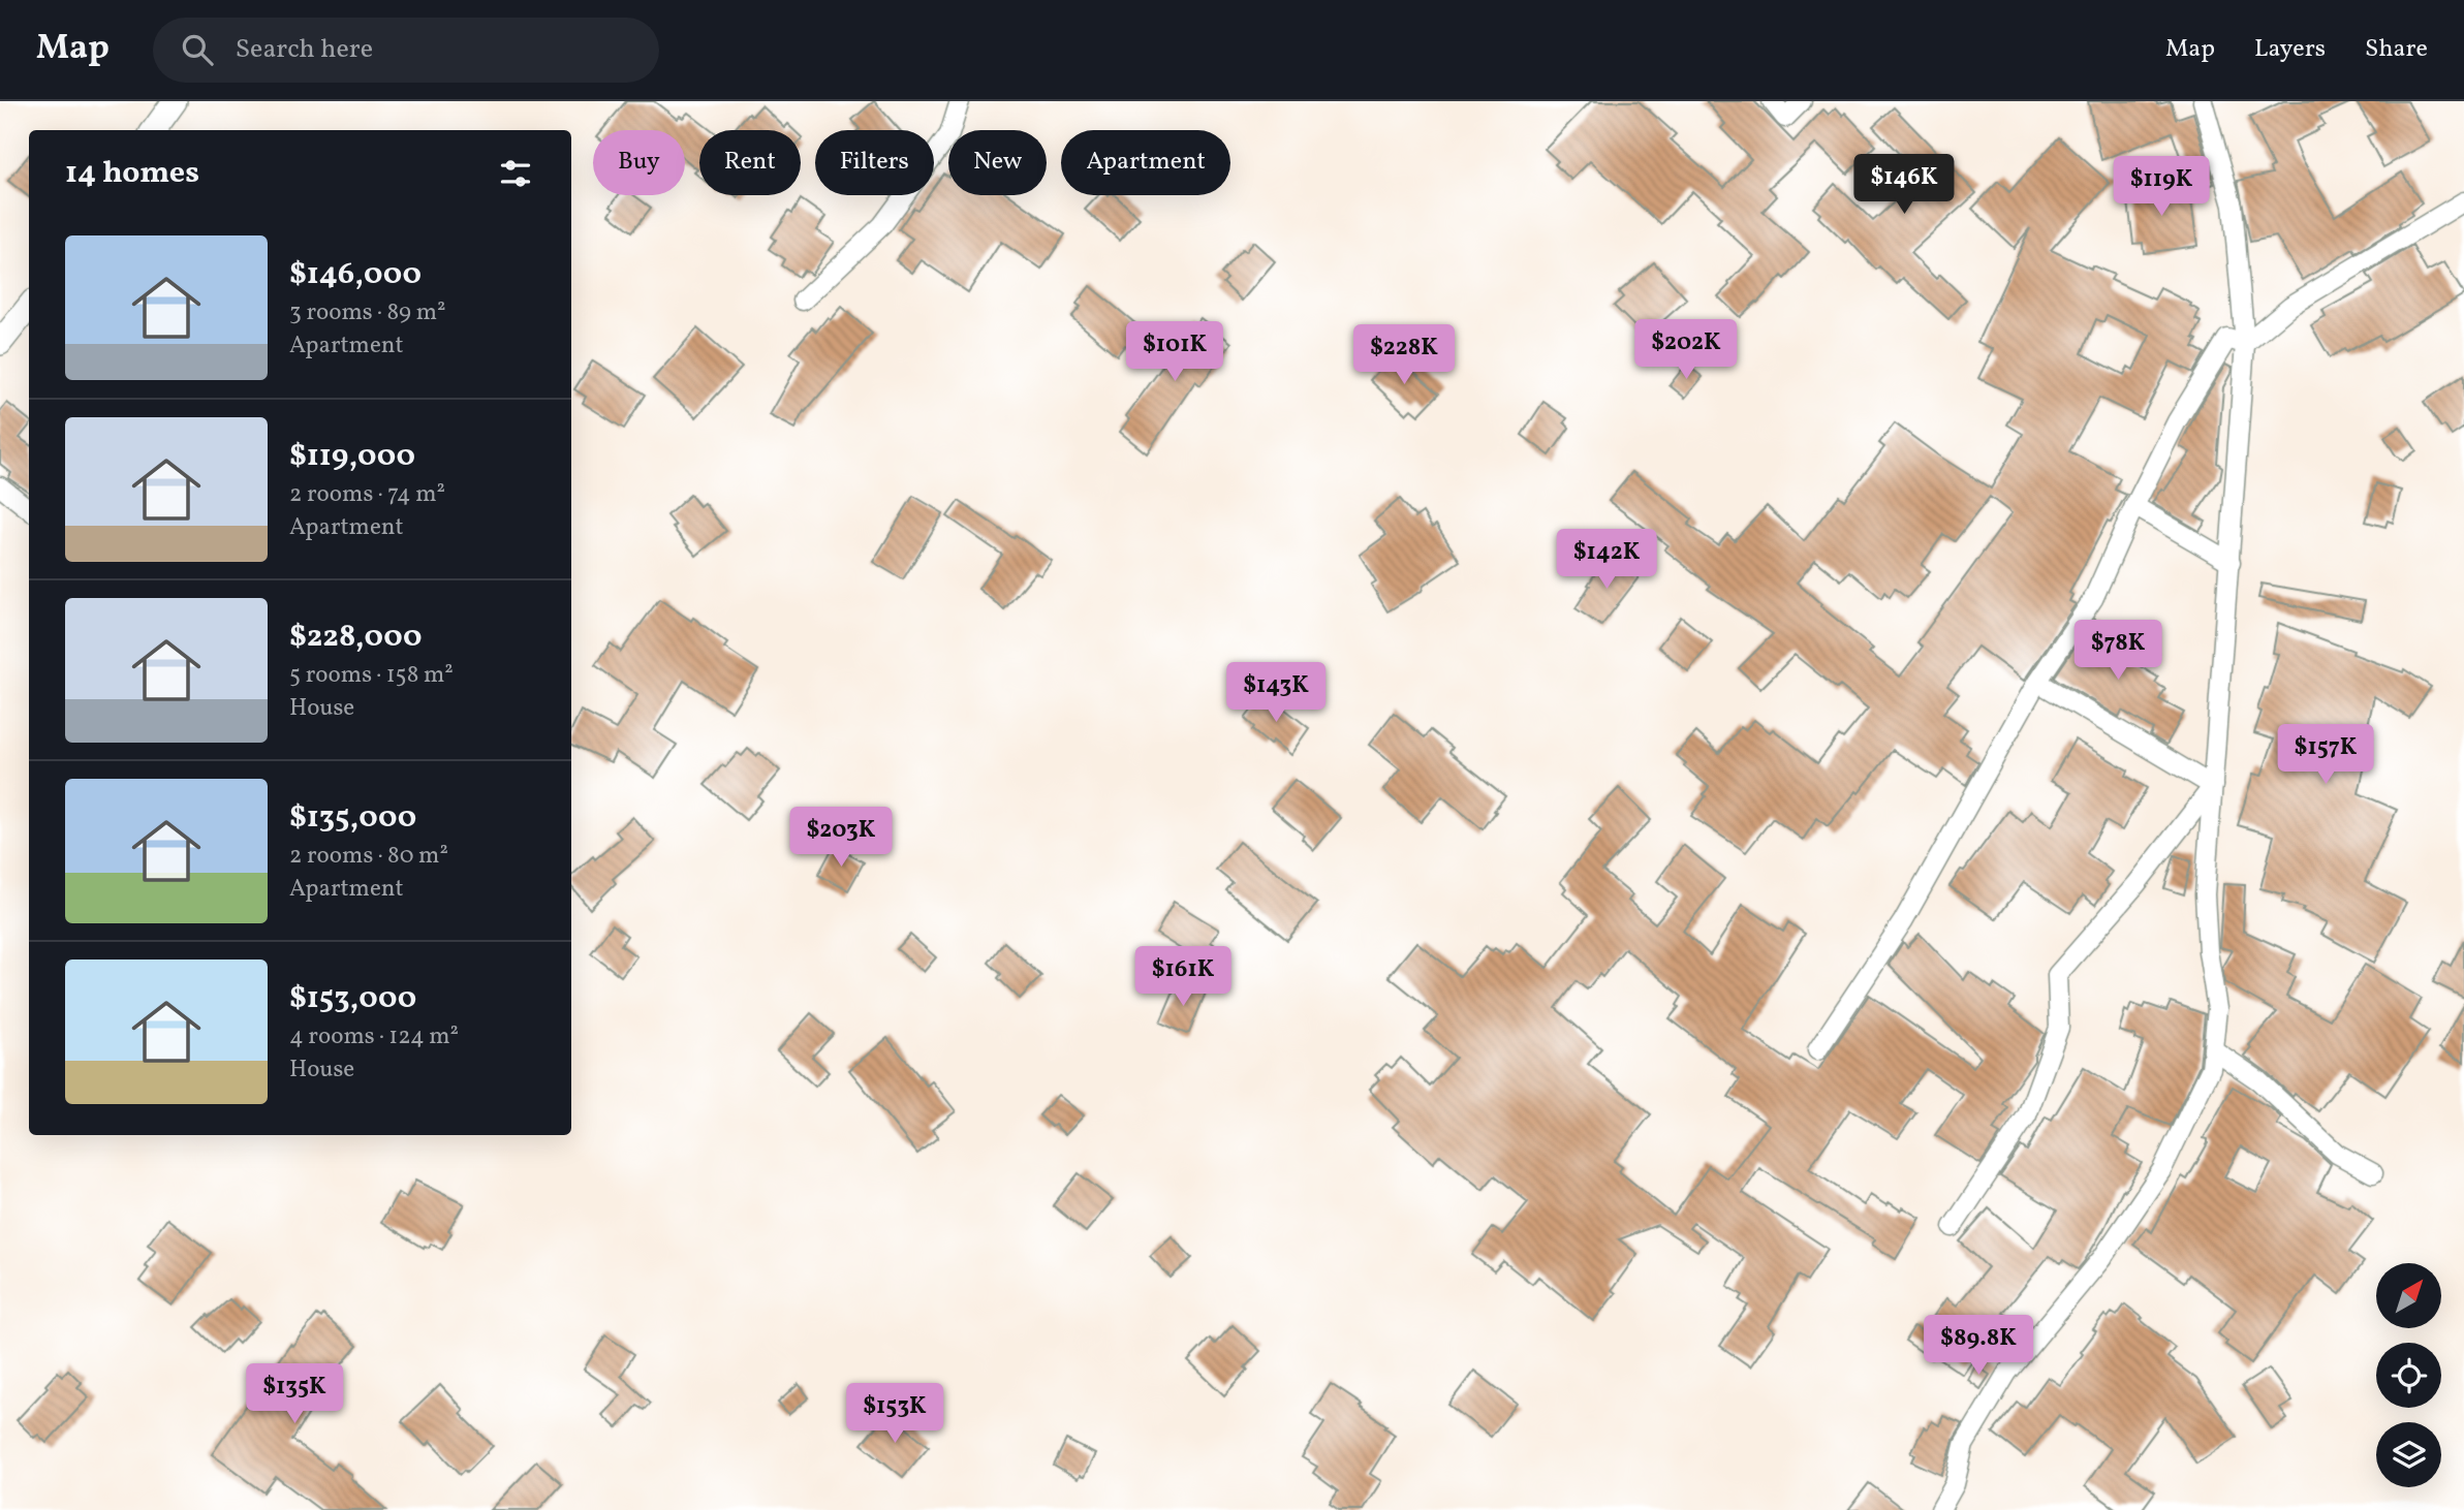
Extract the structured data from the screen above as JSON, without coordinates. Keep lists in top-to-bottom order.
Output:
{
  "north": "top right",
  "page": {
    "header": "Map",
    "search": "Search here",
    "nav": ["Map", "Layers", "Share"],
    "chip": [
      "Buy",
      "Rent",
      "Filters",
      "New",
      "Apartment"
    ],
    "heading": "14 homes",
    "price": [
      "$146K",
      "$119K",
      "$202K",
      "$101K",
      "$228K",
      "$142K",
      "$78K",
      "$143K",
      "$157K",
      "$203K",
      "$161K",
      "$89.8K",
      "$135K",
      "$153K"
    ],
    "list": [
      {
        "name": "$146,000",
        "note": "3 rooms · 89 m² · Apartment"
      },
      {
        "name": "$119,000",
        "note": "2 rooms · 74 m² · Apartment"
      },
      {
        "name": "$228,000",
        "note": "5 rooms · 158 m² · House"
      },
      {
        "name": "$135,000",
        "note": "2 rooms · 80 m² · Apartment"
      },
      {
        "name": "$153,000",
        "note": "4 rooms · 124 m² · House"
      }
    ]
  }
}
